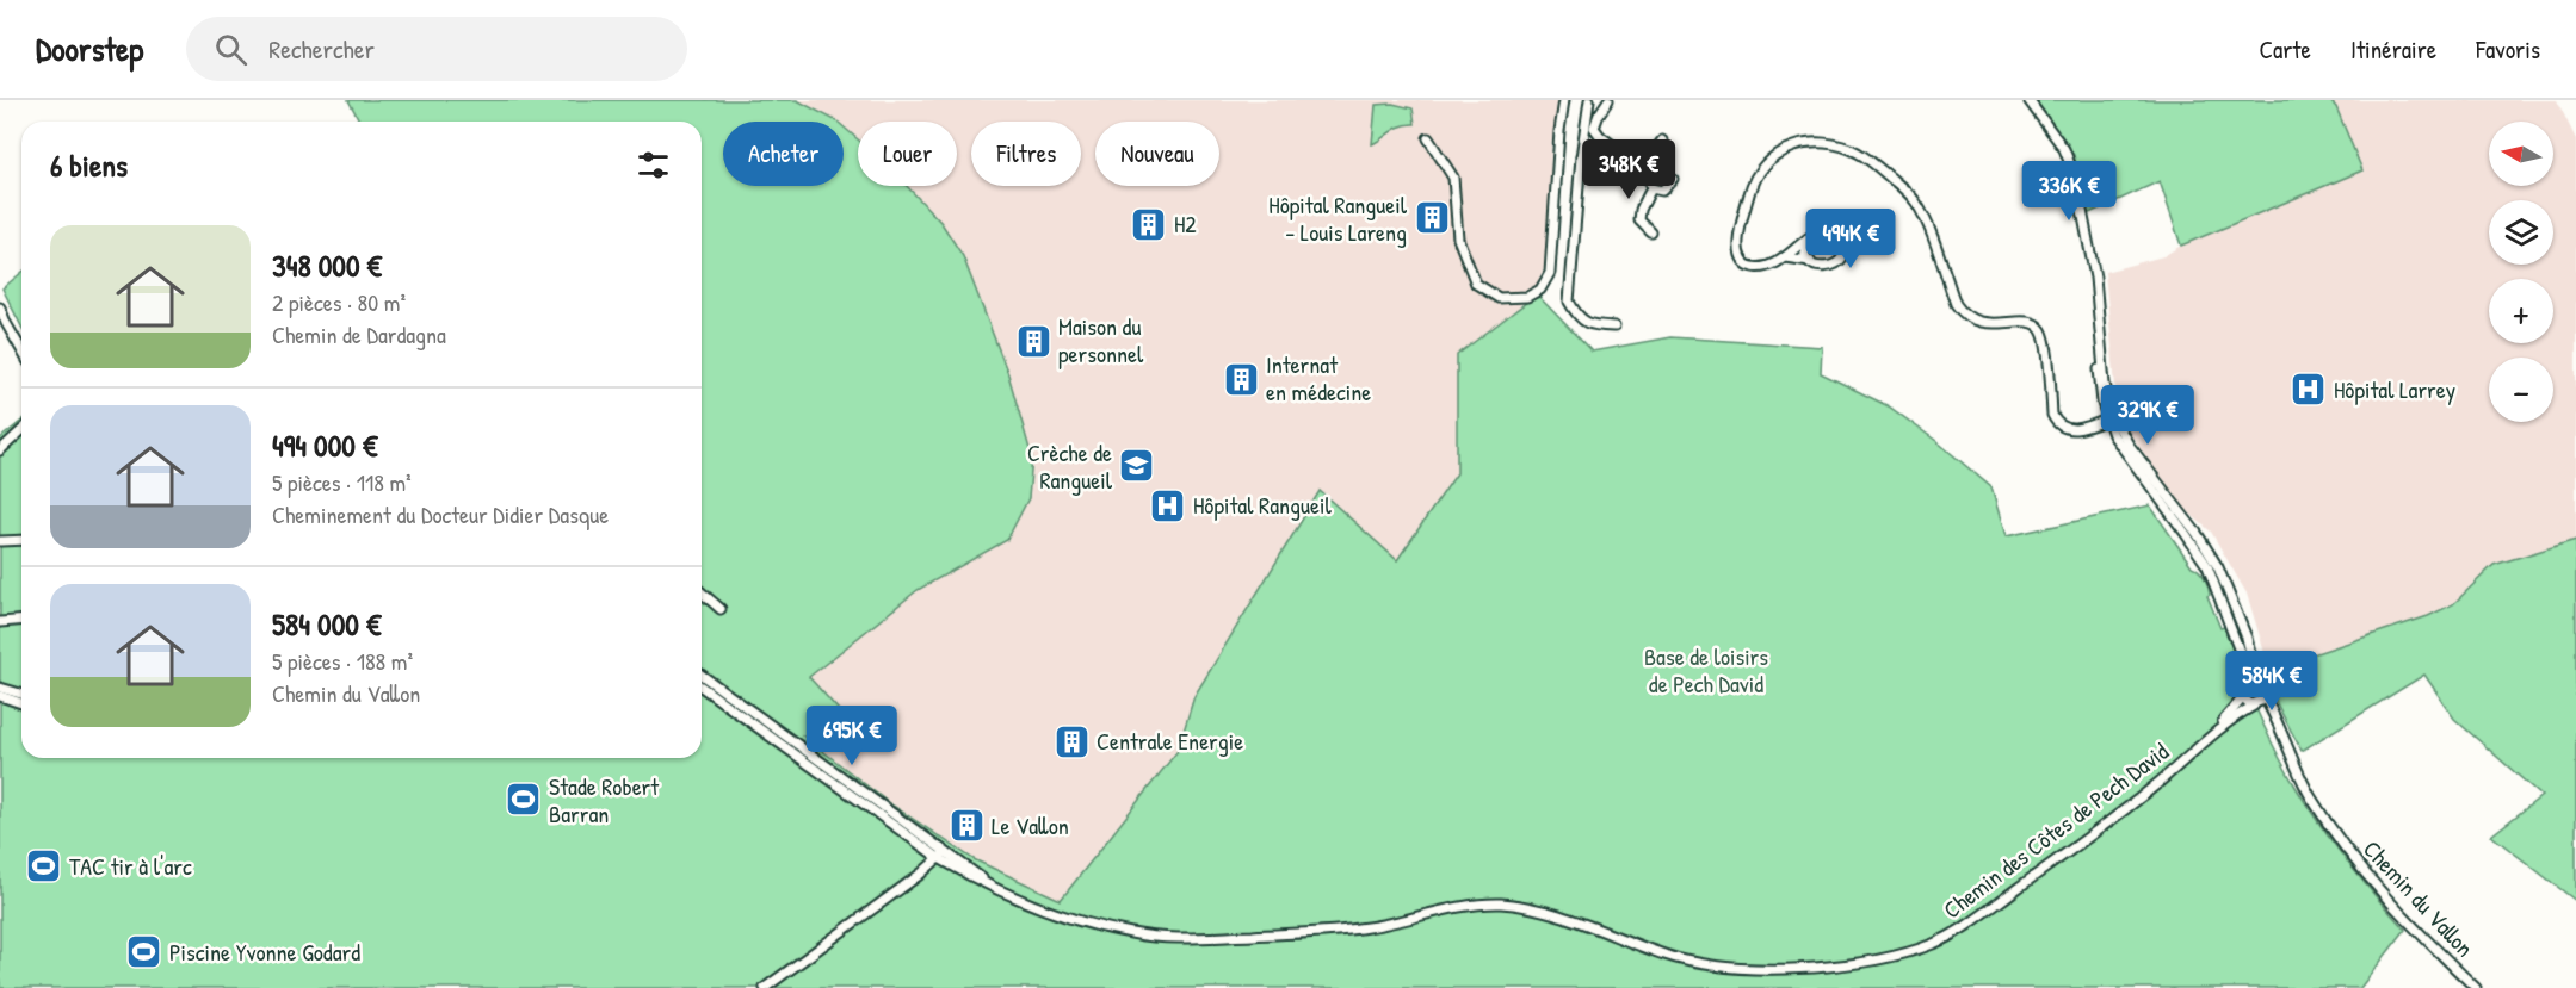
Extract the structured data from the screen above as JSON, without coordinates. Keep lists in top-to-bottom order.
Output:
{
  "streets": {
    "street": ["Chemin des Côtes de Pech David", "Chemin du Vallon"]
  },
  "crossings": [
    ["Chemin des Côtes de Pech David", "Chemin du Vallon"]
  ],
  "parks": ["Base de loisirs de Pech David"],
  "places": {
    "building": [
      "Hôpital Rangueil - Louis Lareng",
      "H2",
      "Maison du personnel",
      "Internat en médecine",
      "Centrale Energie",
      "Le Vallon"
    ],
    "hospital": ["Hôpital Larrey", "Hôpital Rangueil"],
    "school or university": ["Crèche de Rangueil"],
    "sports": ["Stade Robert Barran", "TAC tir à l'arc", "Piscine Yvonne Godard"]
  },
  "north": "left",
  "page": {
    "header": "Doorstep",
    "search": "Rechercher",
    "nav": ["Carte", "Itinéraire", "Favoris"],
    "map_buttons": ["+", "−"],
    "chip": [
      "Acheter",
      "Louer",
      "Filtres",
      "Nouveau"
    ],
    "heading": "6 biens",
    "price": [
      "348K €",
      "336K €",
      "494K €",
      "329K €",
      "584K €",
      "695K €"
    ],
    "list": [
      {
        "name": "348 000 €",
        "note": "2 pièces · 80 m² · Chemin de Dardagna"
      },
      {
        "name": "494 000 €",
        "note": "5 pièces · 118 m² · Cheminement du Docteur Didier Dasque"
      },
      {
        "name": "584 000 €",
        "note": "5 pièces · 188 m² · Chemin du Vallon"
      }
    ]
  }
}
